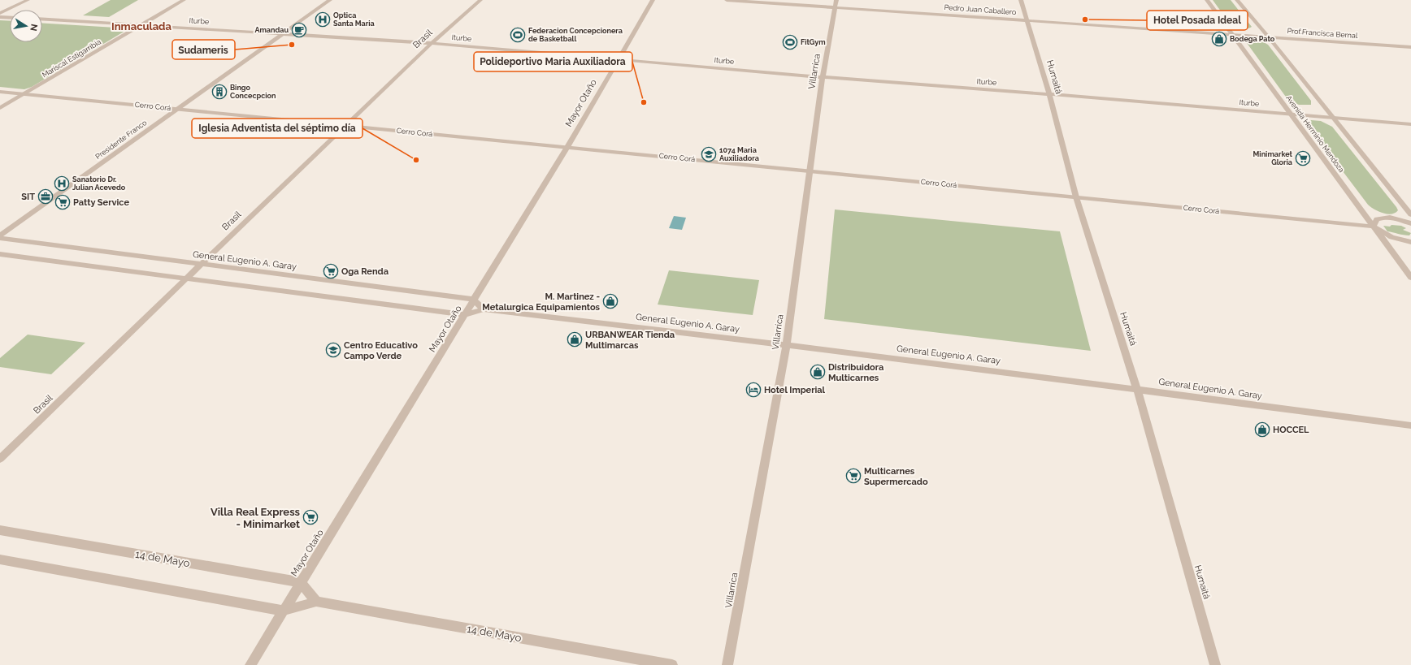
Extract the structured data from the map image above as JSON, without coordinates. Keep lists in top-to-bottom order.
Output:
{
  "streets": {
    "street": [
      "Pedro Juan Caballero",
      "Iturbe",
      "Prof.Francisca Bernal",
      "Brasil",
      "Mariscal Estigarribia",
      "Villarrica",
      "Humaitá",
      "Mayor Otaño",
      "Cerro Corá",
      "Avenida Herminio Mendoza",
      "Presidente Franco",
      "General Eugenio A. Garay",
      "14 de Mayo"
    ]
  },
  "crossings": [
    ["Pedro Juan Caballero", "Prof.Francisca Bernal"],
    ["Pedro Juan Caballero", "Villarrica"],
    ["Pedro Juan Caballero", "Humaitá"],
    ["Pedro Juan Caballero", "Avenida Herminio Mendoza"],
    ["Iturbe", "Brasil"],
    ["Iturbe", "Mariscal Estigarribia"],
    ["Iturbe", "Villarrica"],
    ["Iturbe", "Humaitá"],
    ["Iturbe", "Mayor Otaño"],
    ["Iturbe", "Avenida Herminio Mendoza"],
    ["Iturbe", "Presidente Franco"],
    ["Prof.Francisca Bernal", "Avenida Herminio Mendoza"],
    ["Brasil", "Cerro Corá"],
    ["Brasil", "General Eugenio A. Garay"],
    ["Mariscal Estigarribia", "Cerro Corá"],
    ["Villarrica", "Cerro Corá"],
    ["Villarrica", "General Eugenio A. Garay"],
    ["Humaitá", "Cerro Corá"],
    ["Humaitá", "General Eugenio A. Garay"],
    ["Mayor Otaño", "Cerro Corá"],
    ["Mayor Otaño", "General Eugenio A. Garay"],
    ["Mayor Otaño", "14 de Mayo"],
    ["Cerro Corá", "Avenida Herminio Mendoza"],
    ["Cerro Corá", "Presidente Franco"],
    ["Presidente Franco", "General Eugenio A. Garay"]
  ],
  "districts": ["Inmaculada"],
  "places": {
    "hospital": ["Optica Santa Maria", "Sanatorio Dr. Julian Acevedo"],
    "other": [
      "Hotel Posada Ideal",
      "Sudameris",
      "Polideportivo Maria Auxiliadora",
      "Iglesia Adventista del séptimo día"
    ],
    "cafe": ["Amandau"],
    "sports": ["Federacion Concepcionera de Basketball", "FitGym"],
    "shop": [
      "Bodega Pato",
      "M. Martinez - Metalurgica Equipamientos",
      "URBANWEAR Tienda Multimarcas",
      "Distribuidora Multicarnes",
      "HOCCEL"
    ],
    "building": ["Bingo Concecpcion"],
    "school or university": ["1074 Maria Auxiliadora", "Centro Educativo Campo Verde"],
    "supermarket": [
      "Minimarket Gloria",
      "Patty Service",
      "Oga Renda",
      "Multicarnes Supermercado",
      "Villa Real Express - Minimarket"
    ],
    "office": ["SIT"],
    "hotel": ["Hotel Imperial"]
  },
  "north": "right"
}
